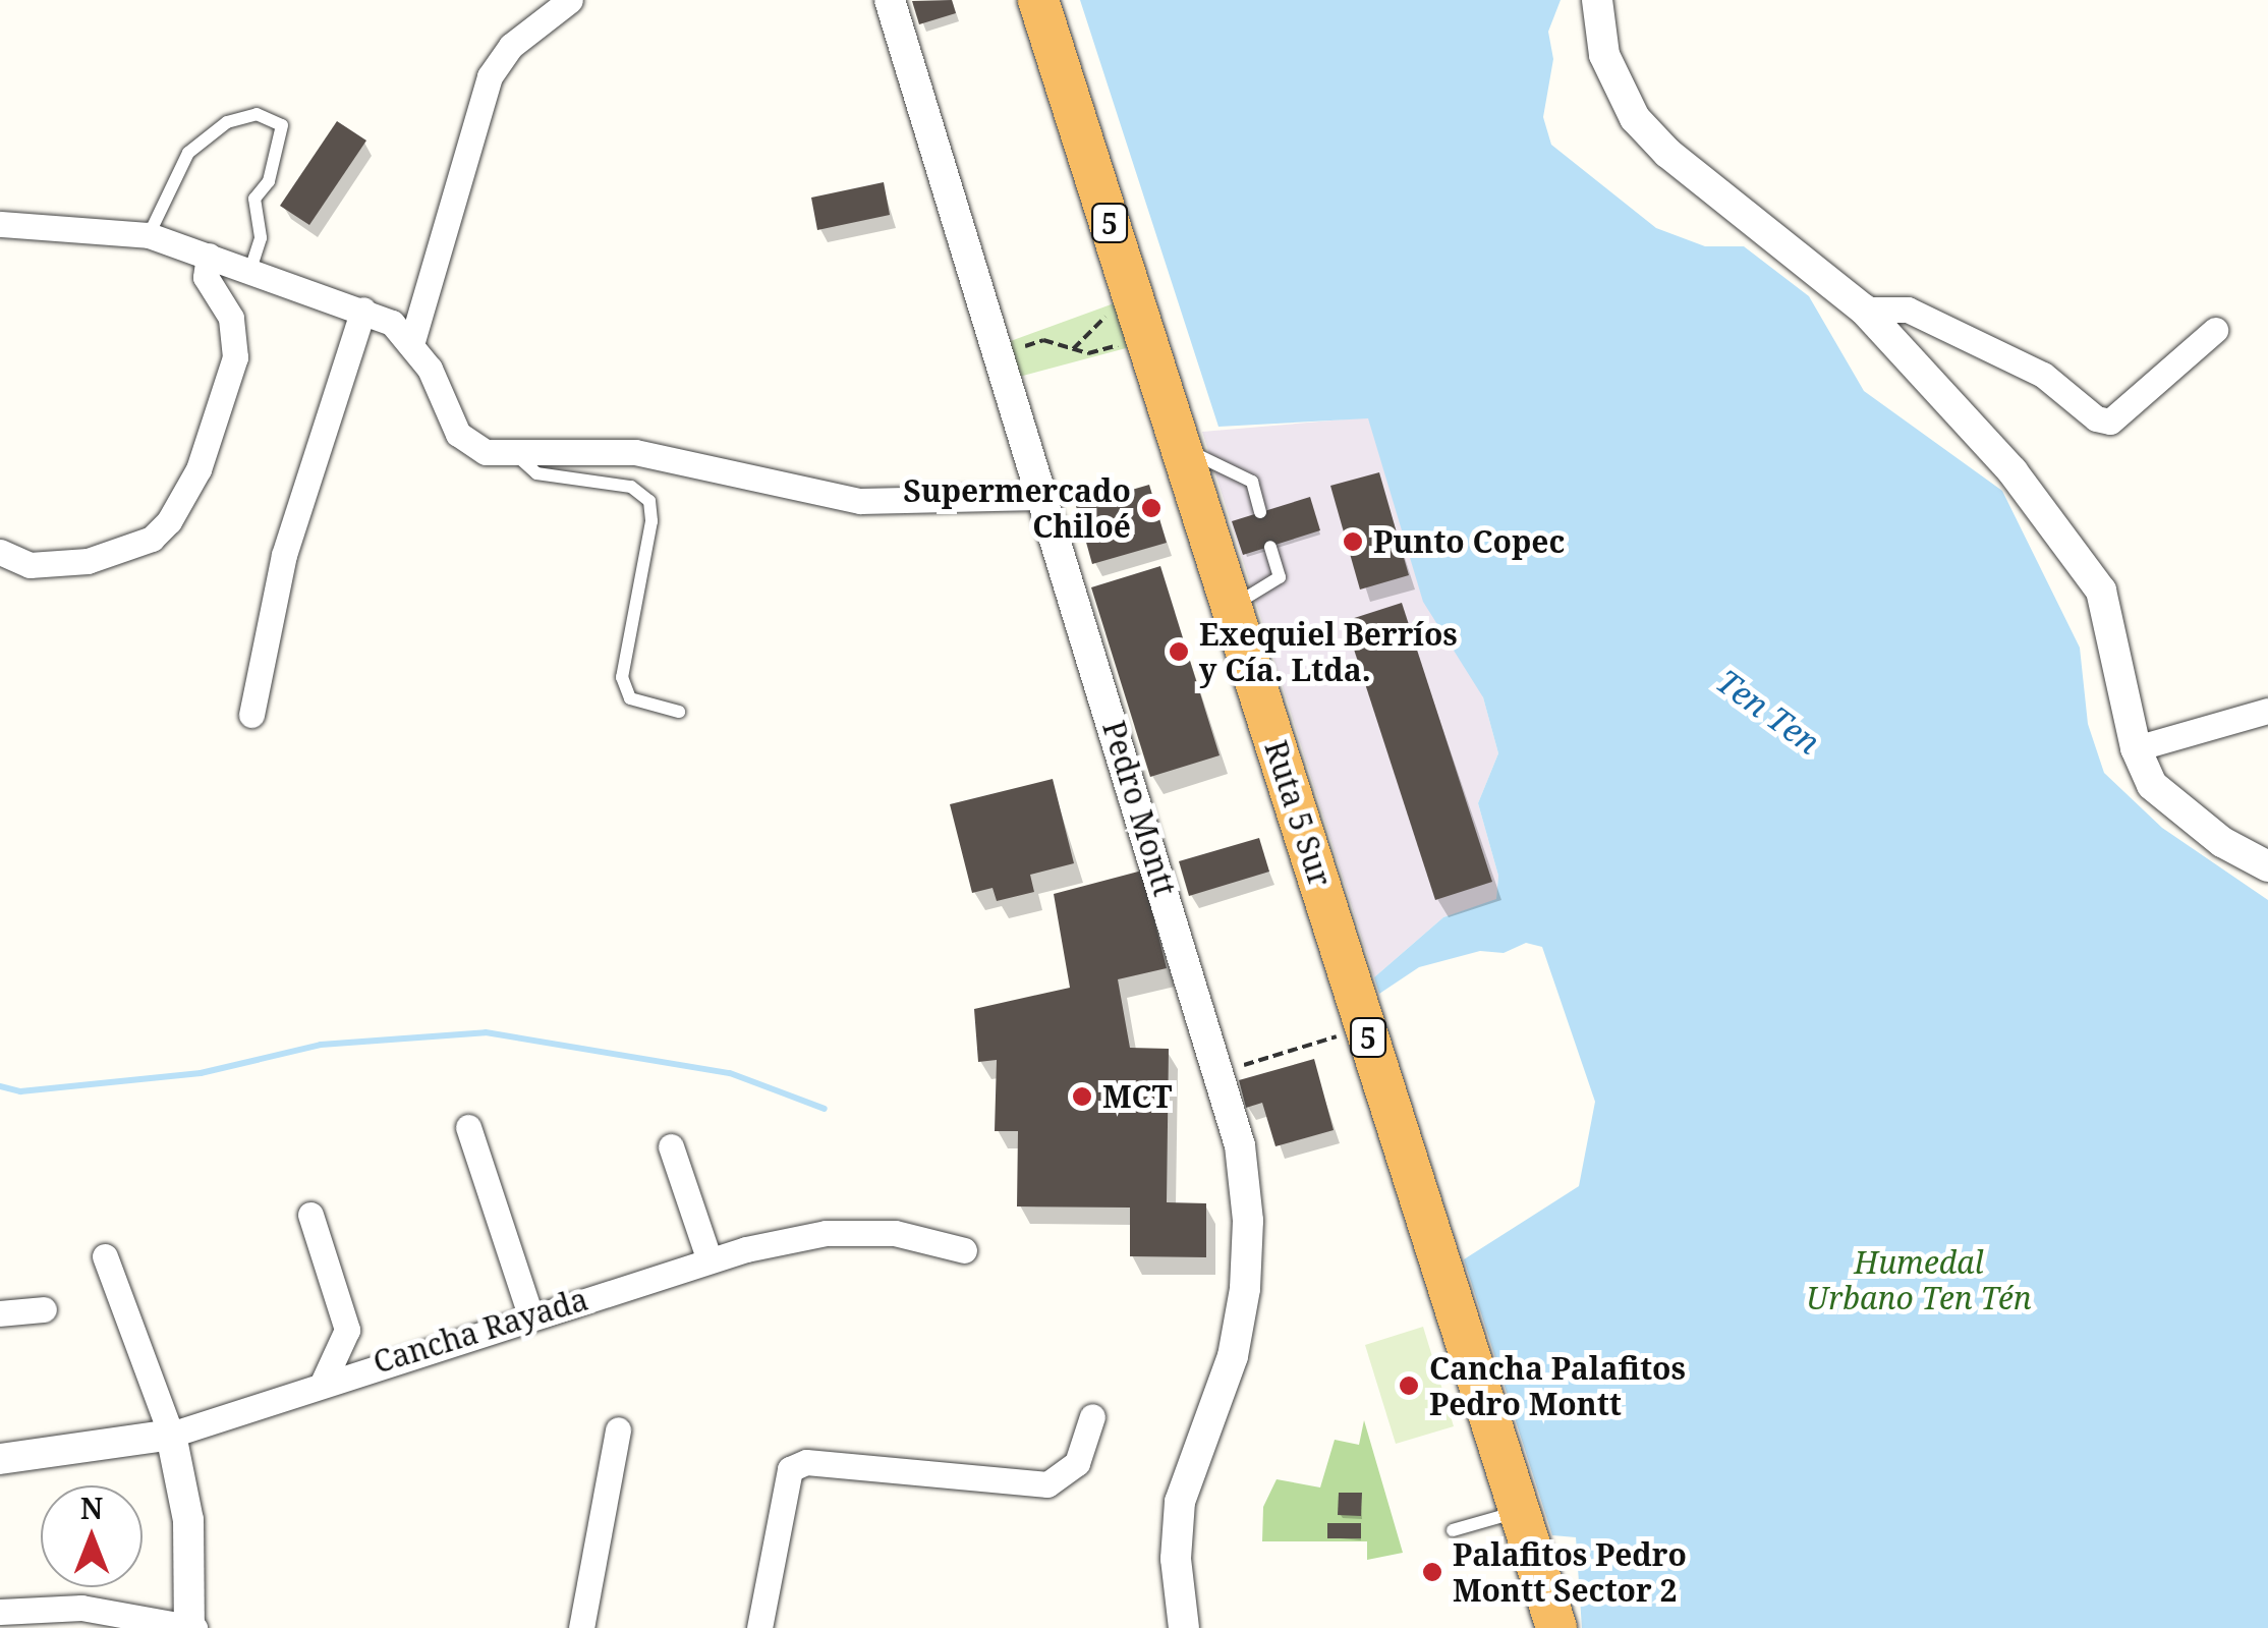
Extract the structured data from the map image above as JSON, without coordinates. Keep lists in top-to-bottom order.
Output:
{
  "streets": {
    "highway": ["5", "Ruta 5 Sur"],
    "street": ["Pedro Montt", "Cancha Rayada"]
  },
  "water": ["Ten Ten"],
  "parks": ["Humedal Urbano Ten Tén"],
  "places": [
    "Supermercado Chiloé",
    "Punto Copec",
    "Exequiel Berríos y Cía. Ltda.",
    "MCT",
    "Cancha Palafitos Pedro Montt",
    "Palafitos Pedro Montt Sector 2"
  ],
  "north": "top"
}
